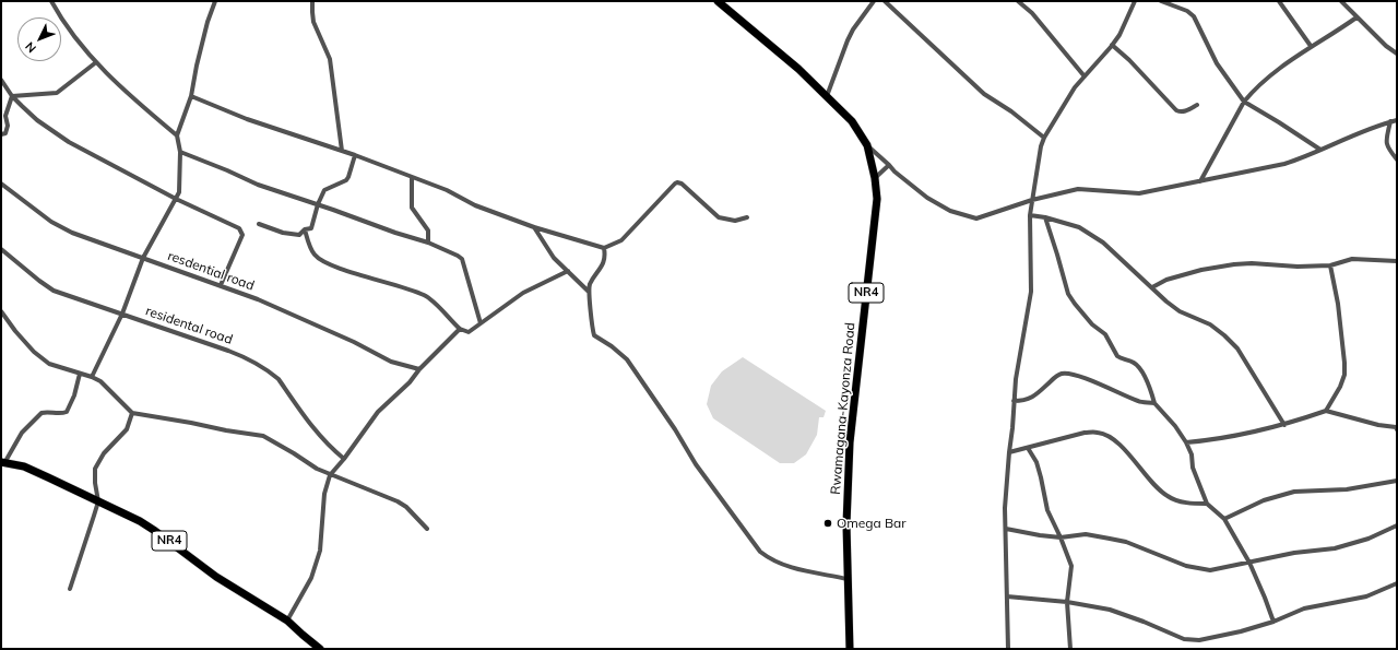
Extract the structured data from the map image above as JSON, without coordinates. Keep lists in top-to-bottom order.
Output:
{
  "streets": {
    "highway": ["NR4", "Rwamagana-Kayonza Road"],
    "street": ["resdential road", "residental road"]
  },
  "places": ["Omega Bar"],
  "north": "bottom left"
}
